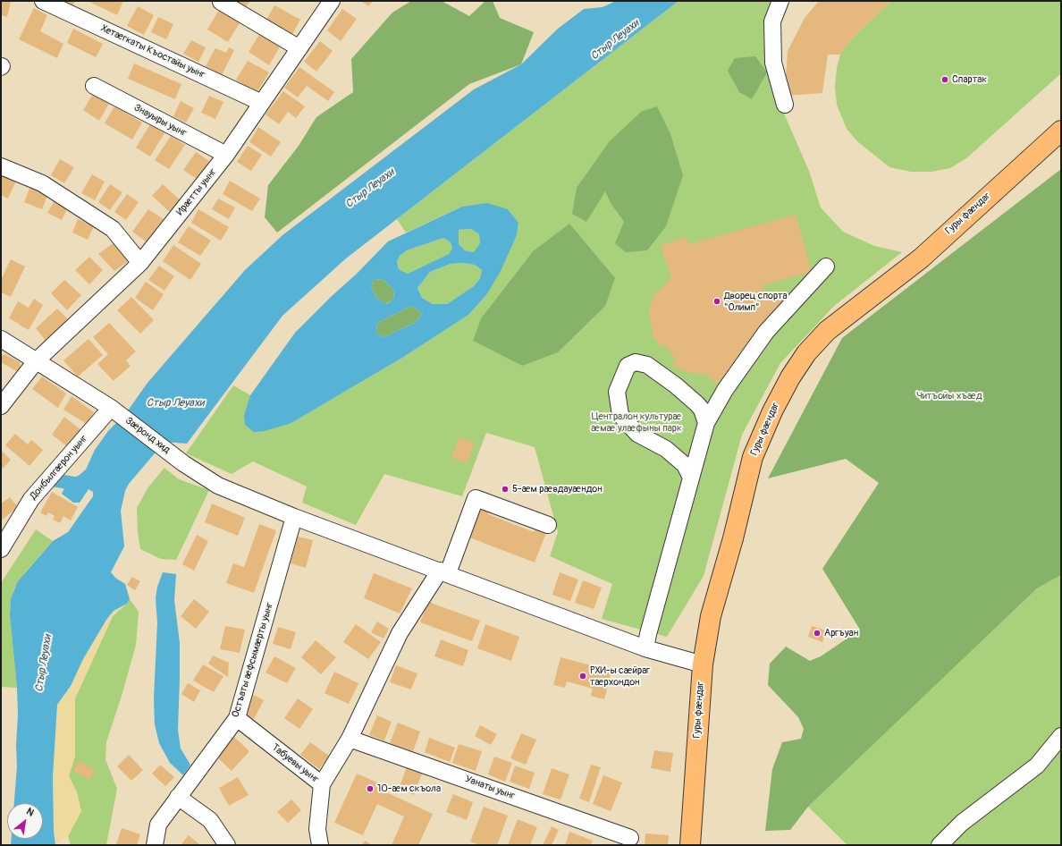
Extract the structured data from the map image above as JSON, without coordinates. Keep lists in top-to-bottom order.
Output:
{
  "streets": {
    "main road": ["Гуры фӕндаг"],
    "street": [
      "Хетæгкаты Къостайы уынг",
      "Знауыры уынг",
      "Ирæтты уынг",
      "Зæронд хид",
      "Донбылгæрон уынг",
      "Остъаты æфсымæрты уынг",
      "Табуевы уынг",
      "Уанаты уынг"
    ]
  },
  "crossings": [
    ["Хетæгкаты Къостайы уынг", "Ирæтты уынг"],
    ["Знауыры уынг", "Ирæтты уынг"],
    ["Ирæтты уынг", "Зæронд хид"],
    ["Гуры фӕндаг", "Зæронд хид"],
    ["Зæронд хид", "Донбылгæрон уынг"],
    ["Зæронд хид", "Остъаты æфсымæрты уынг"],
    ["Остъаты æфсымæрты уынг", "Табуевы уынг"]
  ],
  "water": ["Стыр Леуахи"],
  "parks": ["Читъойы хъæд", "Централон культурæ æмæ улæфыны парк"],
  "places": [
    "Спартак",
    "Дворец спорта \"Олимп\"",
    "5-æм рӕвдауӕндон",
    "Аргъуан",
    "РХИ-ы сæйраг тæрхондон",
    "10-æм скъола"
  ],
  "north": "top right"
}
